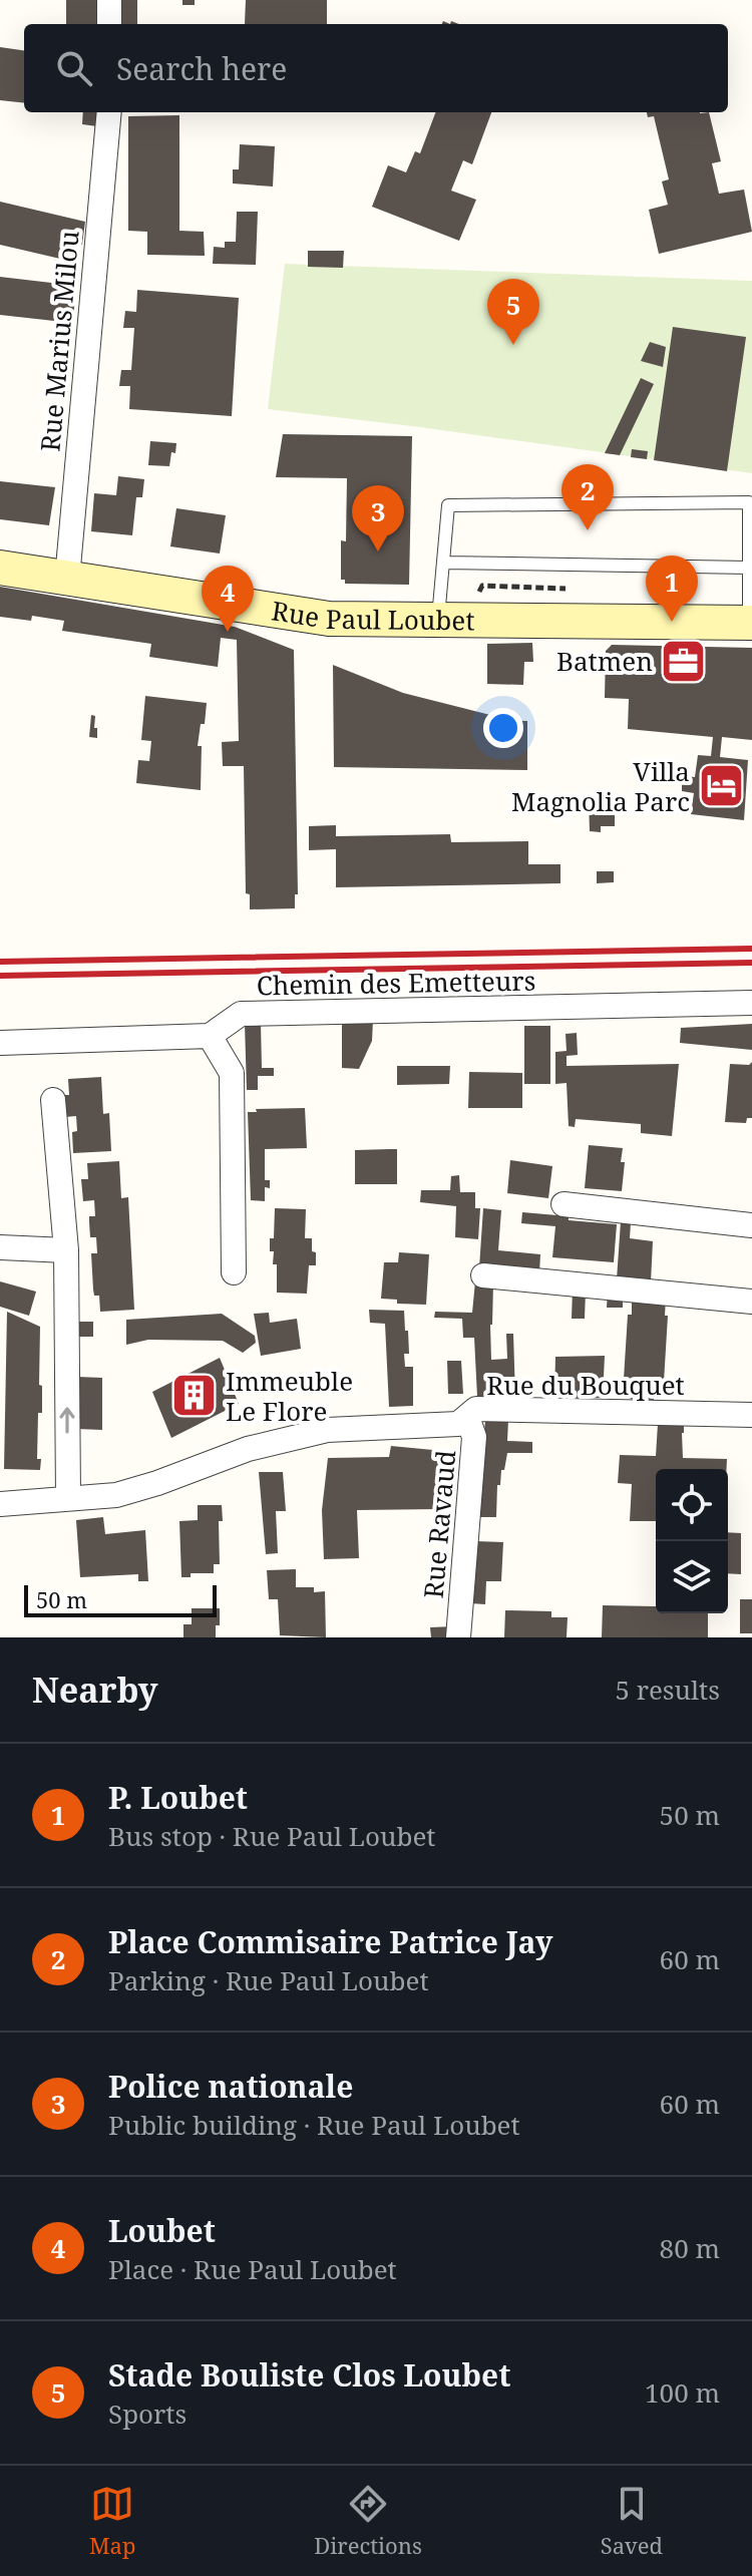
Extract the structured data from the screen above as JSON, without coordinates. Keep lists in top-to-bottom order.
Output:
{
  "streets": {
    "street": [
      "Rue Marius Milou",
      "Rue Paul Loubet",
      "Chemin des Emetteurs",
      "Rue du Bouquet",
      "Rue Ravaud"
    ]
  },
  "crossings": [
    ["Rue Marius Milou", "Rue Paul Loubet"],
    ["Rue du Bouquet", "Rue Ravaud"]
  ],
  "places": {
    "office": ["Batmen"],
    "hotel": ["Villa Magnolia Parc"],
    "building": ["Immeuble Le Flore"]
  },
  "scale_bar": "50 m",
  "page": {
    "search": "Search here",
    "pins": [
      "5",
      "2",
      "3",
      "1",
      "4"
    ],
    "scale": "50 m",
    "heading": ["Nearby", "5 results"],
    "list": [
      {
        "mark": "1",
        "name": "P. Loubet",
        "note": "Bus stop · Rue Paul Loubet",
        "value": "50 m"
      },
      {
        "mark": "2",
        "name": "Place Commisaire Patrice Jay",
        "note": "Parking · Rue Paul Loubet",
        "value": "60 m"
      },
      {
        "mark": "3",
        "name": "Police nationale",
        "note": "Public building · Rue Paul Loubet",
        "value": "60 m"
      },
      {
        "mark": "4",
        "name": "Loubet",
        "note": "Place · Rue Paul Loubet",
        "value": "80 m"
      },
      {
        "mark": "5",
        "name": "Stade Bouliste Clos Loubet",
        "note": "Sports",
        "value": "100 m"
      }
    ],
    "nav": ["Map", "Directions", "Saved"]
  }
}
